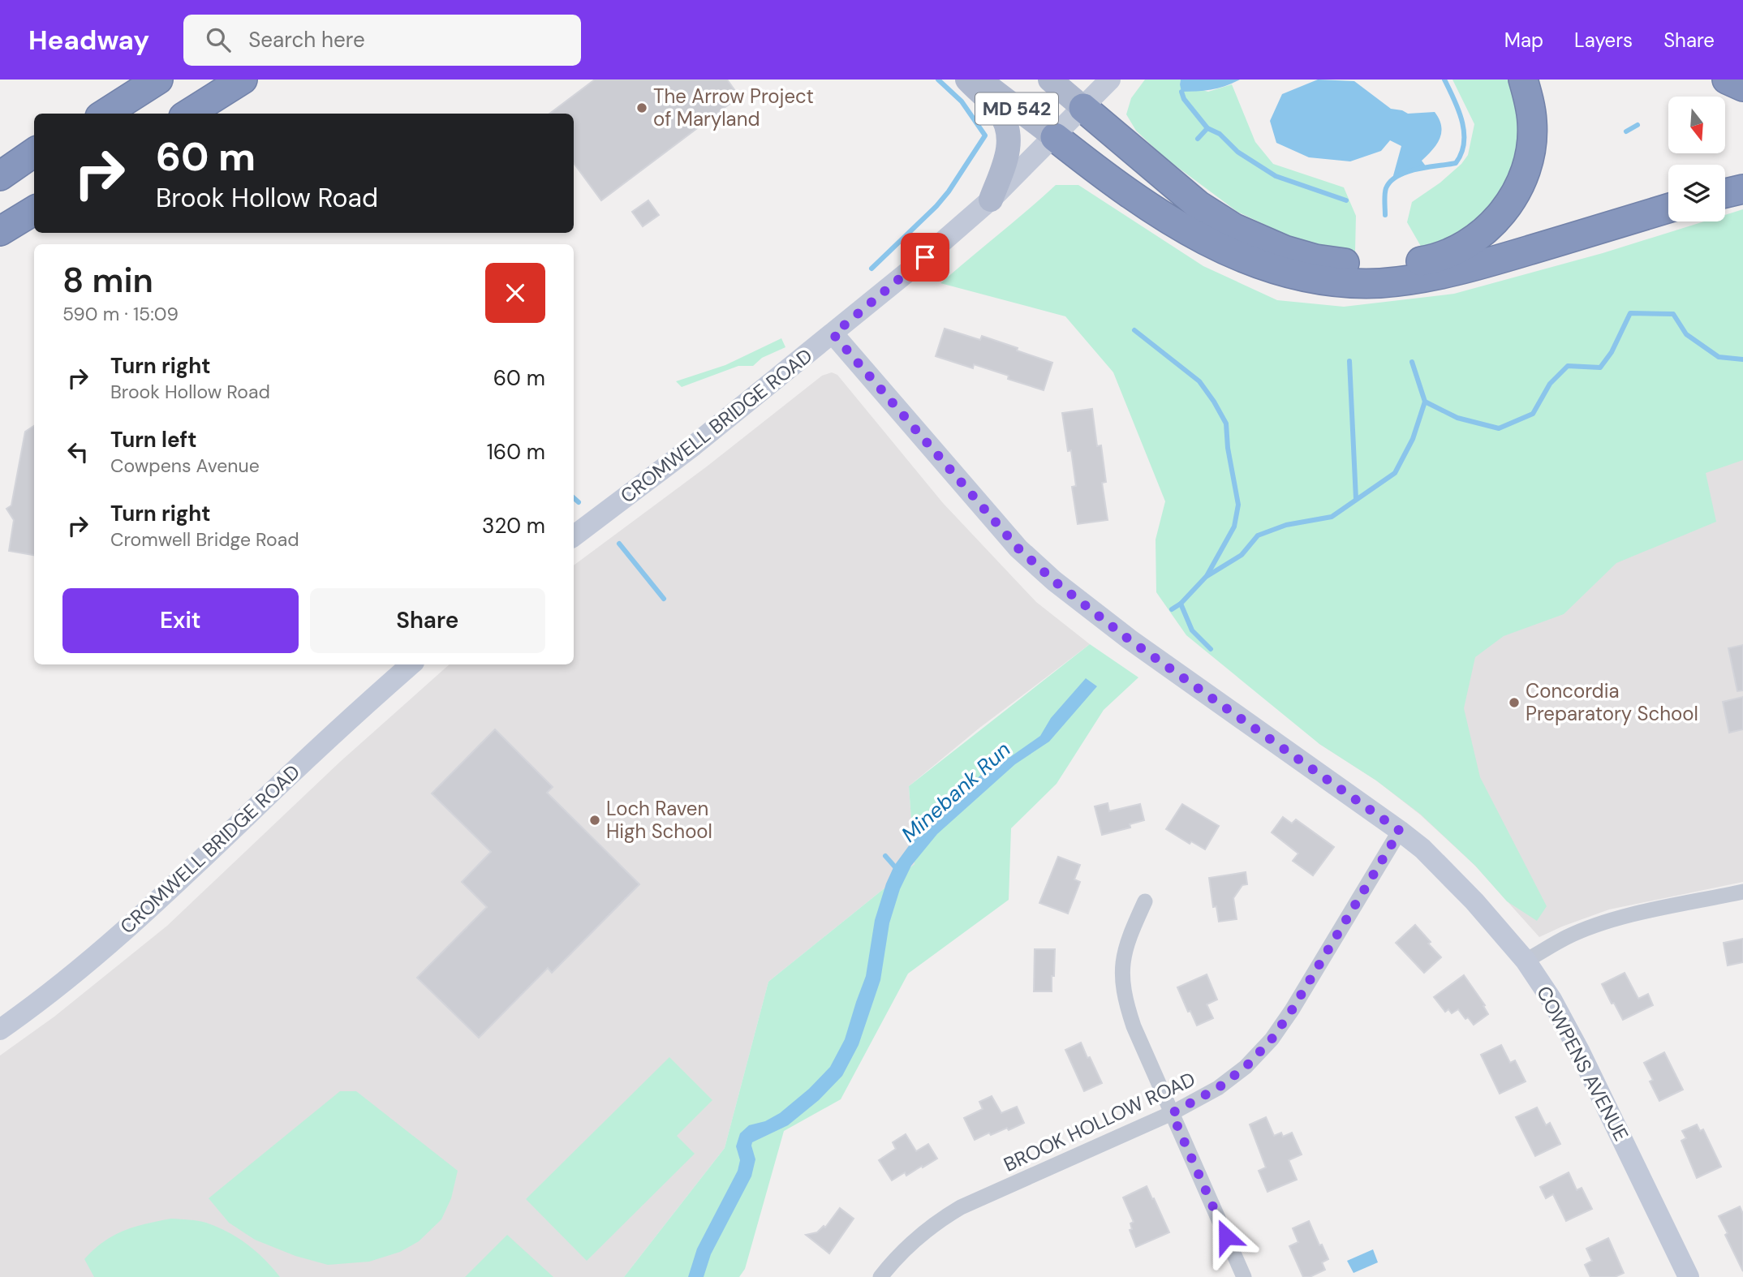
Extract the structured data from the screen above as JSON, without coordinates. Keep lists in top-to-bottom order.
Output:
{
  "streets": {
    "main road": ["MD 542"],
    "street": ["CROMWELL BRIDGE ROAD", "COWPENS AVENUE", "BROOK HOLLOW ROAD"]
  },
  "crossings": [
    ["MD 542", "CROMWELL BRIDGE ROAD"],
    ["CROMWELL BRIDGE ROAD", "COWPENS AVENUE"],
    ["COWPENS AVENUE", "BROOK HOLLOW ROAD"]
  ],
  "water": ["Minebank Run"],
  "places": ["The Arrow Project of Maryland", "Concordia Preparatory School", "Loch Raven High School"],
  "north": "bottom",
  "page": {
    "header": "Headway",
    "search": "Search here",
    "nav": ["Map", "Layers", "Share"],
    "turn": ["60 m", "Brook Hollow Road"],
    "heading": ["8 min", "590 m · 15:09"],
    "list": [
      {
        "name": "Turn right",
        "note": "Brook Hollow Road",
        "value": "60 m"
      },
      {
        "name": "Turn left",
        "note": "Cowpens Avenue",
        "value": "160 m"
      },
      {
        "name": "Turn right",
        "note": "Cromwell Bridge Road",
        "value": "320 m"
      }
    ],
    "buttons": ["Exit", "Share"]
  }
}
